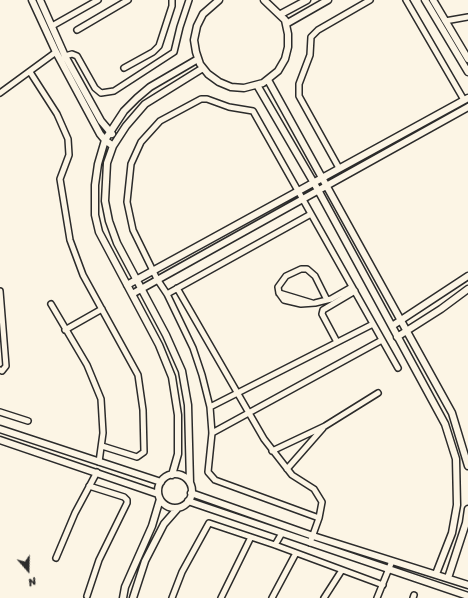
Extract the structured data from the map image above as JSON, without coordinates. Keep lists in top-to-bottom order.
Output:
{
  "north": "bottom"
}
